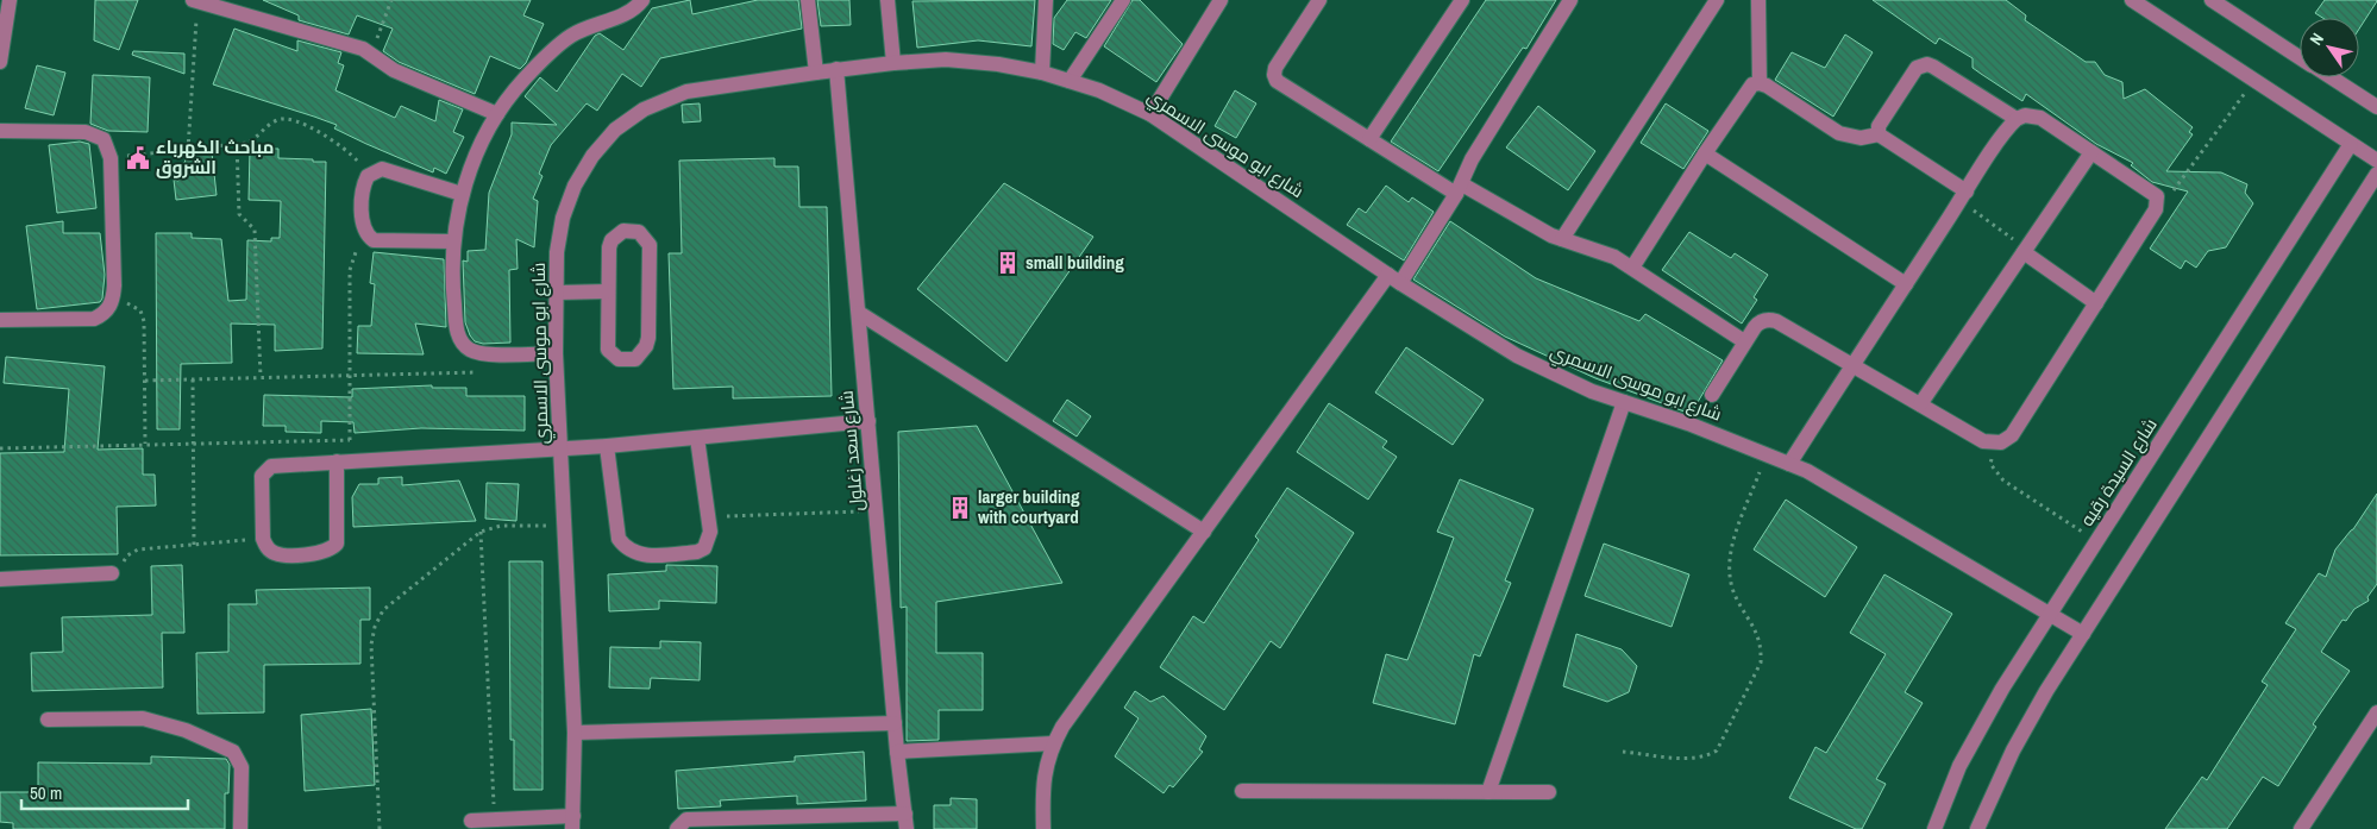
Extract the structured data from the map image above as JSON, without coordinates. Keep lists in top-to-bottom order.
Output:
{
  "streets": {
    "street": ["شارع ابو موسى الاسمري", "شارع سعد زغلول", "شارع السيدة رقيه"]
  },
  "crossings": [
    ["شارع ابو موسى الاسمري", "شارع سعد زغلول"],
    ["شارع ابو موسى الاسمري", "شارع السيدة رقيه"]
  ],
  "places": {
    "public building": ["مباحث الكهرباء الشروق"],
    "building": ["small building", "larger building with courtyard"]
  },
  "scale_bar": "50 m",
  "north": "top left"
}
